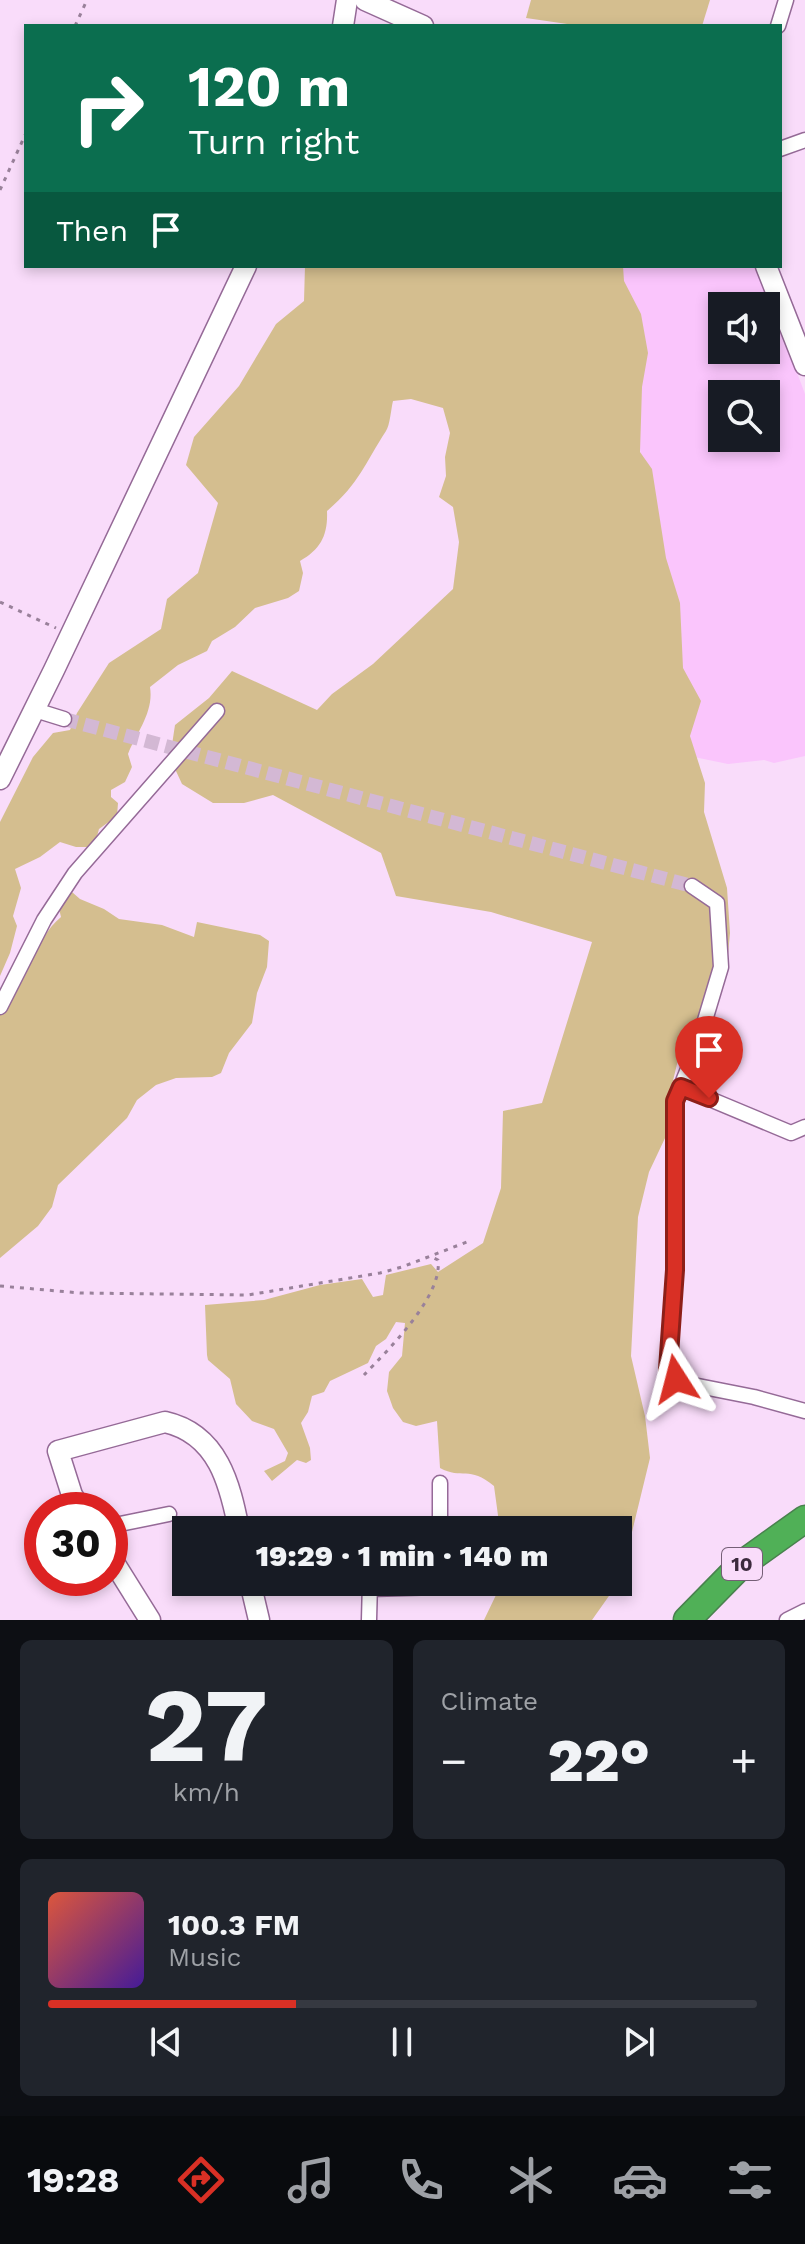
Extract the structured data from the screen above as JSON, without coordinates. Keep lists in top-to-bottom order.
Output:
{
  "streets": {
    "highway": ["10"]
  },
  "page": {
    "turn": ["120 m", "Turn right"],
    "then": "Then",
    "limit": "30",
    "trip": "19:29 · 1 min · 140 m",
    "tile": [
      ["27", "km/h"],
      "Climate"
    ],
    "heat": ["−", "22°", "+"],
    "song": ["100.3 FM", "Music"],
    "tabs": "19:28"
  }
}
